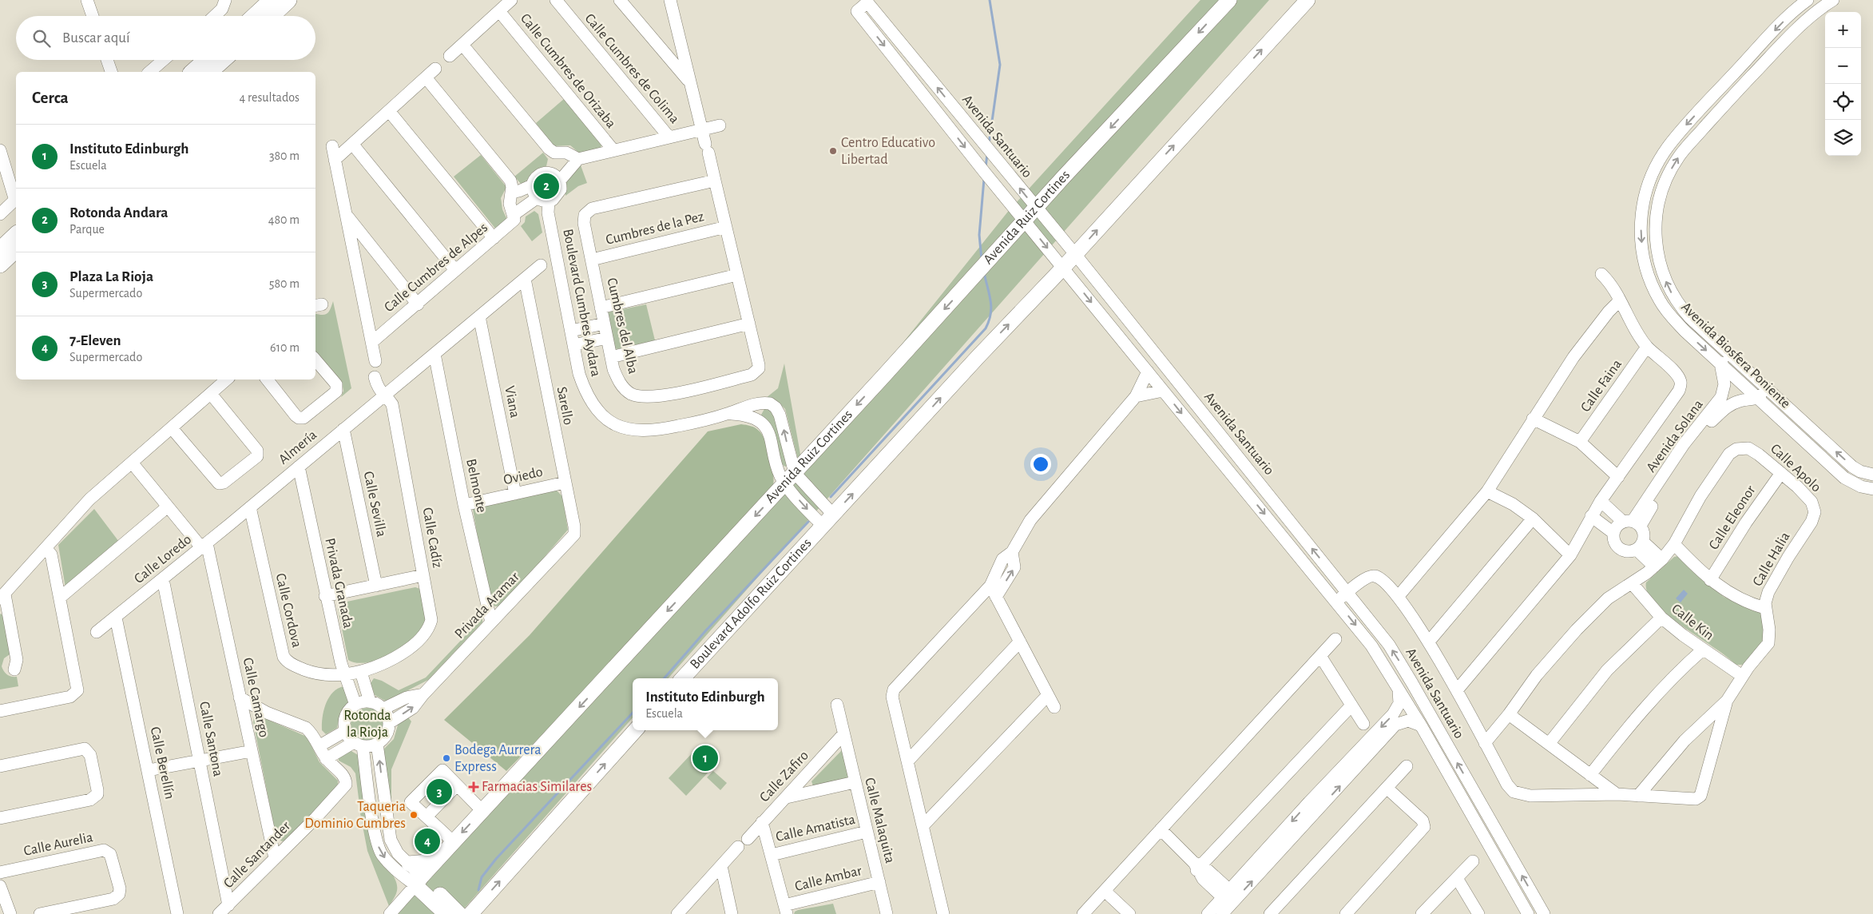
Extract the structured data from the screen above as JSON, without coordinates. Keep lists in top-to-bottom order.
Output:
{
  "streets": {
    "main road": ["Avenida Ruiz Cortines", "Boulevard Adolfo Ruiz Cortines"],
    "street": [
      "Calle Cumbres de Colima",
      "Calle Cumbres de Orizaba",
      "Avenida Santuario",
      "Cumbres de la Pez",
      "Calle Cumbres de Alpes",
      "Boulevard Cumbres Aydara",
      "Cumbres del Alba",
      "Avenida Biosfera Poniente",
      "Calle Faina",
      "Viana",
      "Sarello",
      "Avenida Solana",
      "Almería",
      "Calle Apolo",
      "Oviedo",
      "Belmonte",
      "Calle Sevilla",
      "Calle Eleonor",
      "Calle Cadíz",
      "Calle Loredo",
      "Calle Halia",
      "Privada Granada",
      "Privada Aramar",
      "Calle Cordova",
      "Calle Kin",
      "Calle Camargo",
      "Calle Santona",
      "Calle Berellín",
      "Calle Zafiro",
      "Calle Malaquita",
      "Calle Amatista",
      "Calle Aurelia",
      "Calle Santander",
      "Calle Ambar"
    ]
  },
  "crossings": [
    ["Avenida Santuario", "Avenida Ruiz Cortines"],
    ["Avenida Ruiz Cortines", "Boulevard Cumbres Aydara"],
    ["Cumbres de la Pez", "Cumbres del Alba"],
    ["Avenida Biosfera Poniente", "Avenida Solana"],
    ["Viana", "Oviedo"],
    ["Sarello", "Oviedo"],
    ["Sarello", "Privada Aramar"],
    ["Almería", "Calle Sevilla"],
    ["Almería", "Calle Cadíz"],
    ["Almería", "Calle Loredo"],
    ["Almería", "Privada Granada"],
    ["Almería", "Calle Cordova"],
    ["Calle Apolo", "Calle Eleonor"],
    ["Calle Apolo", "Calle Halia"],
    ["Oviedo", "Belmonte"],
    ["Belmonte", "Privada Aramar"],
    ["Calle Cadíz", "Calle Cordova"],
    ["Calle Loredo", "Calle Camargo"],
    ["Calle Loredo", "Calle Santona"],
    ["Calle Loredo", "Calle Berellín"],
    ["Calle Halia", "Calle Kin"],
    ["Privada Granada", "Privada Aramar"],
    ["Privada Granada", "Calle Cordova"],
    ["Calle Camargo", "Calle Santander"],
    ["Calle Santona", "Calle Santander"],
    ["Calle Zafiro", "Calle Malaquita"],
    ["Calle Malaquita", "Calle Amatista"],
    ["Calle Malaquita", "Calle Ambar"]
  ],
  "parks": ["Rotonda la Rioja"],
  "places": {
    "other": ["Centro Educativo Libertad", "Bodega Aurrera Express", "Taqueria Dominio Cumbres"],
    "health": ["Farmacias Similares"]
  },
  "page": {
    "map_buttons": ["+", "−"],
    "search": "Buscar aquí",
    "heading": ["Cerca", "4 resultados"],
    "list": [
      {
        "mark": "1",
        "name": "Instituto Edinburgh",
        "note": "Escuela",
        "value": "380 m"
      },
      {
        "mark": "2",
        "name": "Rotonda Andara",
        "note": "Parque",
        "value": "480 m"
      },
      {
        "mark": "3",
        "name": "Plaza La Rioja",
        "note": "Supermercado",
        "value": "580 m"
      },
      {
        "mark": "4",
        "name": "7-Eleven",
        "note": "Supermercado",
        "value": "610 m"
      }
    ],
    "pins": [
      "2",
      "1",
      "3",
      "4"
    ],
    "popup": ["Instituto Edinburgh", "Escuela"]
  }
}
